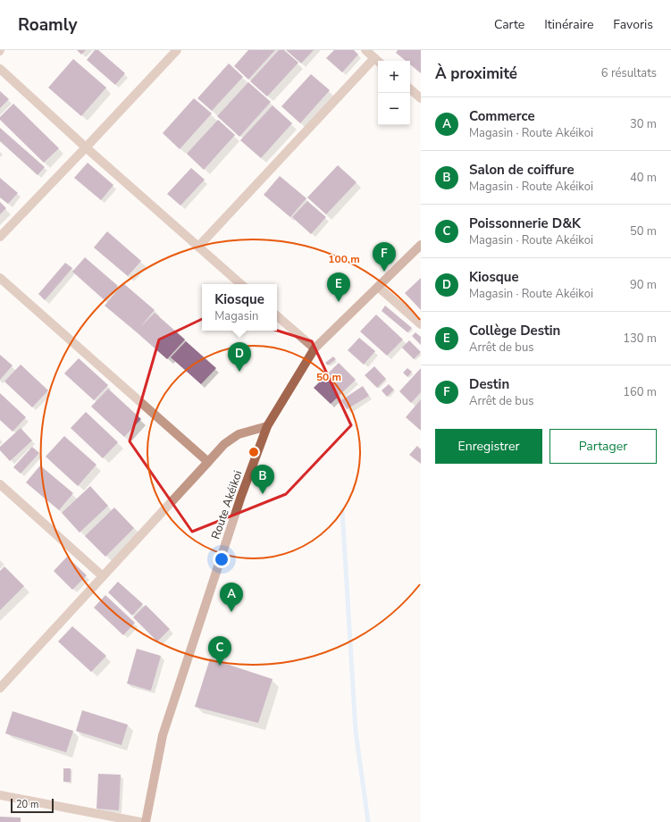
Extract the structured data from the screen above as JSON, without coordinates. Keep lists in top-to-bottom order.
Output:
{
  "streets": {
    "street": ["Route Akéikoi"]
  },
  "scale_bar": "20 m",
  "page": {
    "header": "Roamly",
    "nav": ["Carte", "Itinéraire", "Favoris"],
    "heading": ["À proximité", "6 résultats"],
    "map_buttons": ["+", "−"],
    "list": [
      {
        "mark": "A",
        "name": "Commerce",
        "note": "Magasin · Route Akéikoi",
        "value": "30 m"
      },
      {
        "mark": "B",
        "name": "Salon de coiffure",
        "note": "Magasin · Route Akéikoi",
        "value": "40 m"
      },
      {
        "mark": "C",
        "name": "Poissonnerie D&K",
        "note": "Magasin · Route Akéikoi",
        "value": "50 m"
      },
      {
        "mark": "D",
        "name": "Kiosque",
        "note": "Magasin · Route Akéikoi",
        "value": "90 m"
      },
      {
        "mark": "E",
        "name": "Collège Destin",
        "note": "Arrêt de bus",
        "value": "130 m"
      },
      {
        "mark": "F",
        "name": "Destin",
        "note": "Arrêt de bus",
        "value": "160 m"
      }
    ],
    "pins": [
      "F",
      "E",
      "D",
      "B",
      "A",
      "C"
    ],
    "popup": ["Kiosque", "Magasin"],
    "buttons": ["Enregistrer", "Partager"],
    "scale": "20 m"
  },
  "rings": ["100 m", "50 m"]
}
